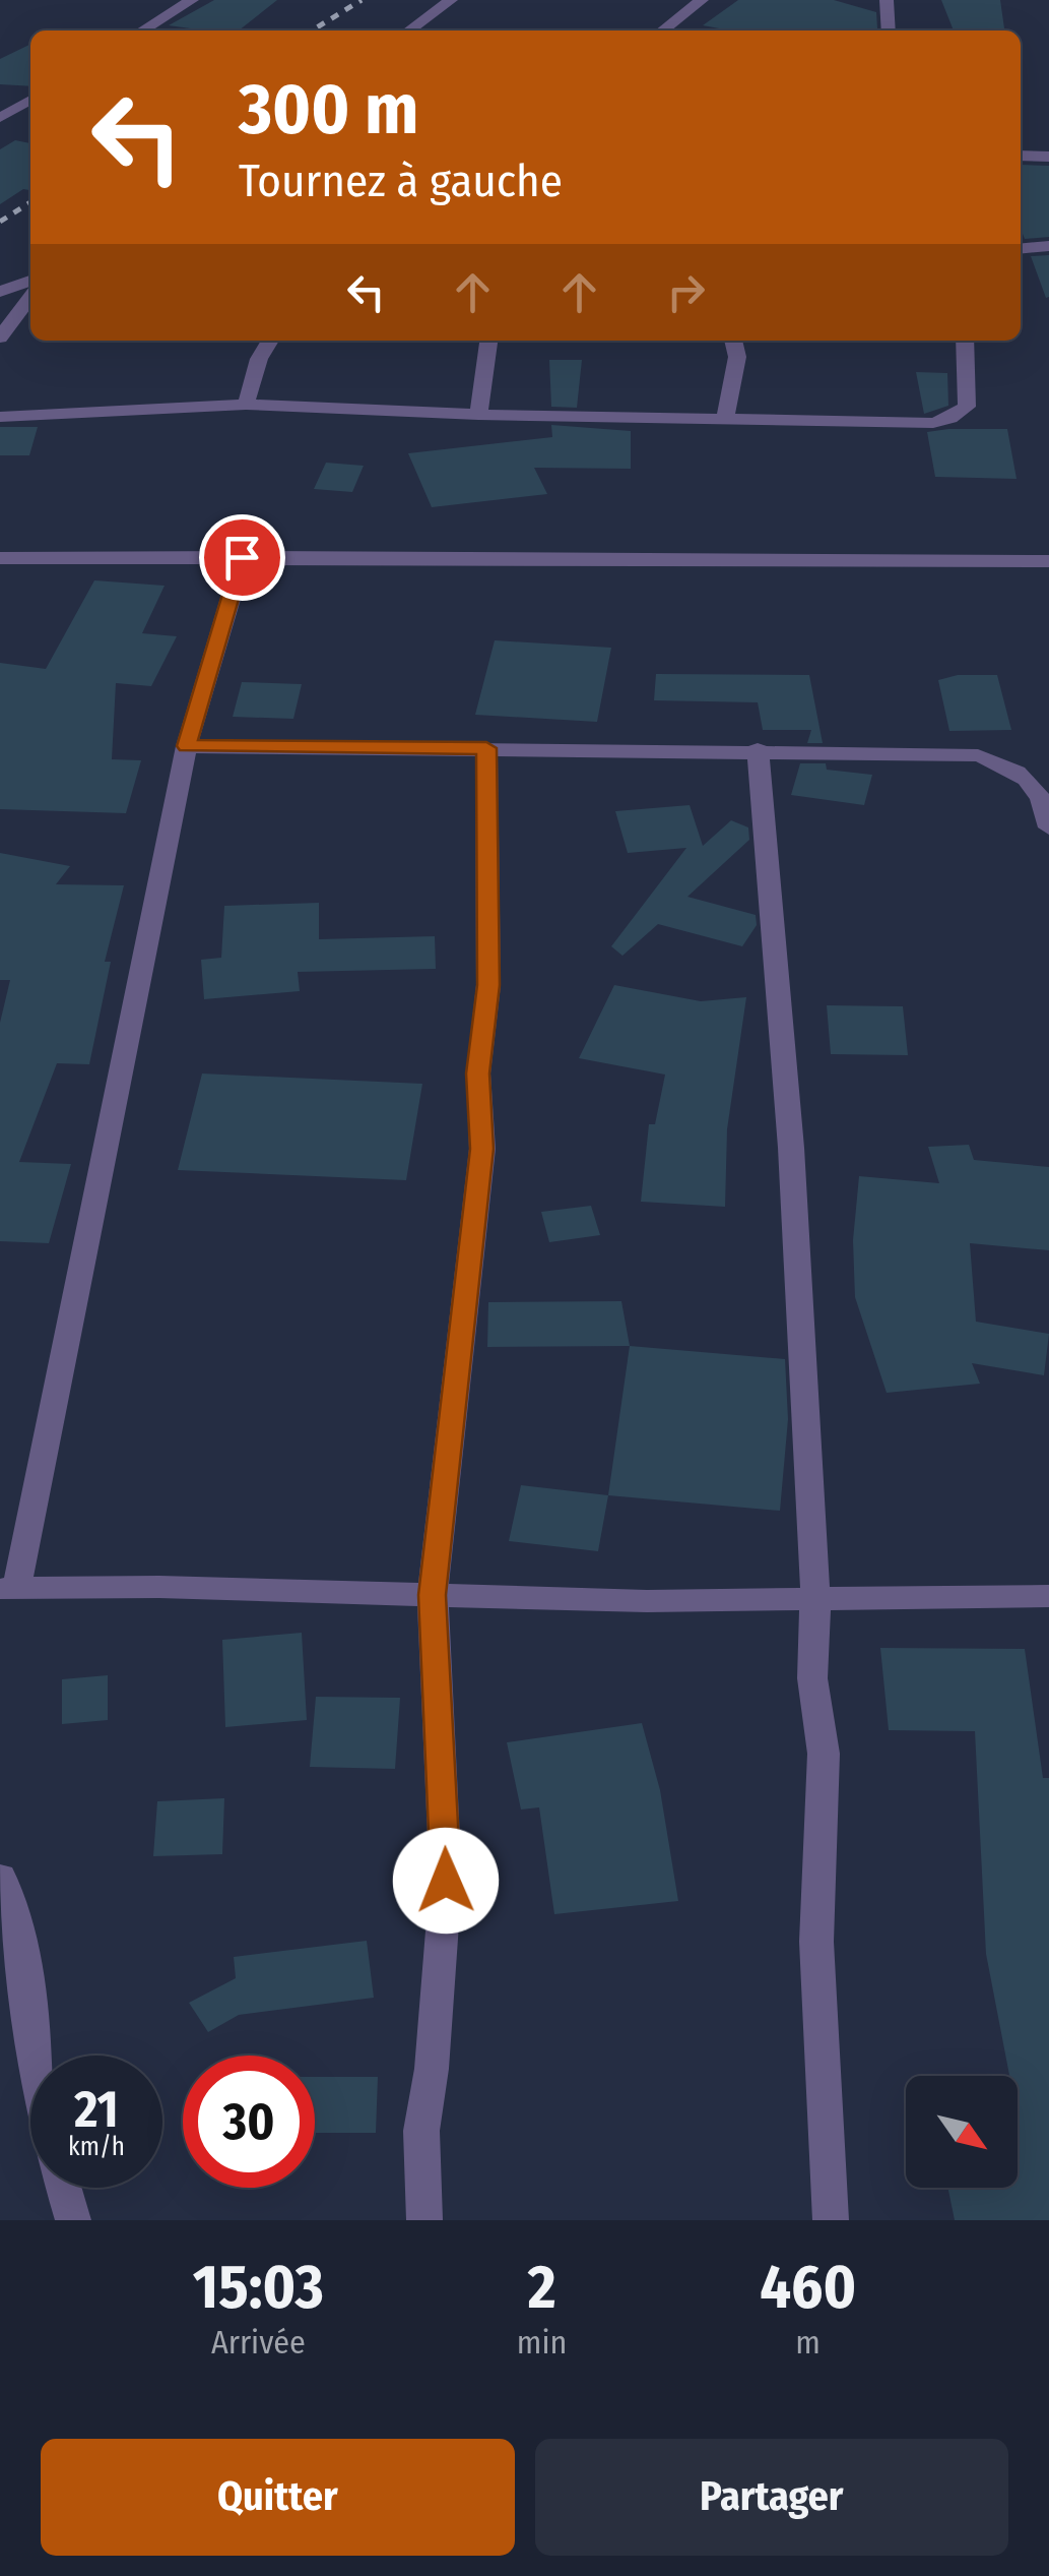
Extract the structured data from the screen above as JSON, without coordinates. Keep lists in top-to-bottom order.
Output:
{
  "north": "bottom right",
  "page": {
    "turn": ["300 m", "Tournez à gauche"],
    "speed": "21 km/h",
    "limit": "30",
    "eta": [
      "15:03",
      "Arrivée",
      "2",
      "min",
      "460",
      "m"
    ],
    "buttons": ["Quitter", "Partager"]
  }
}
